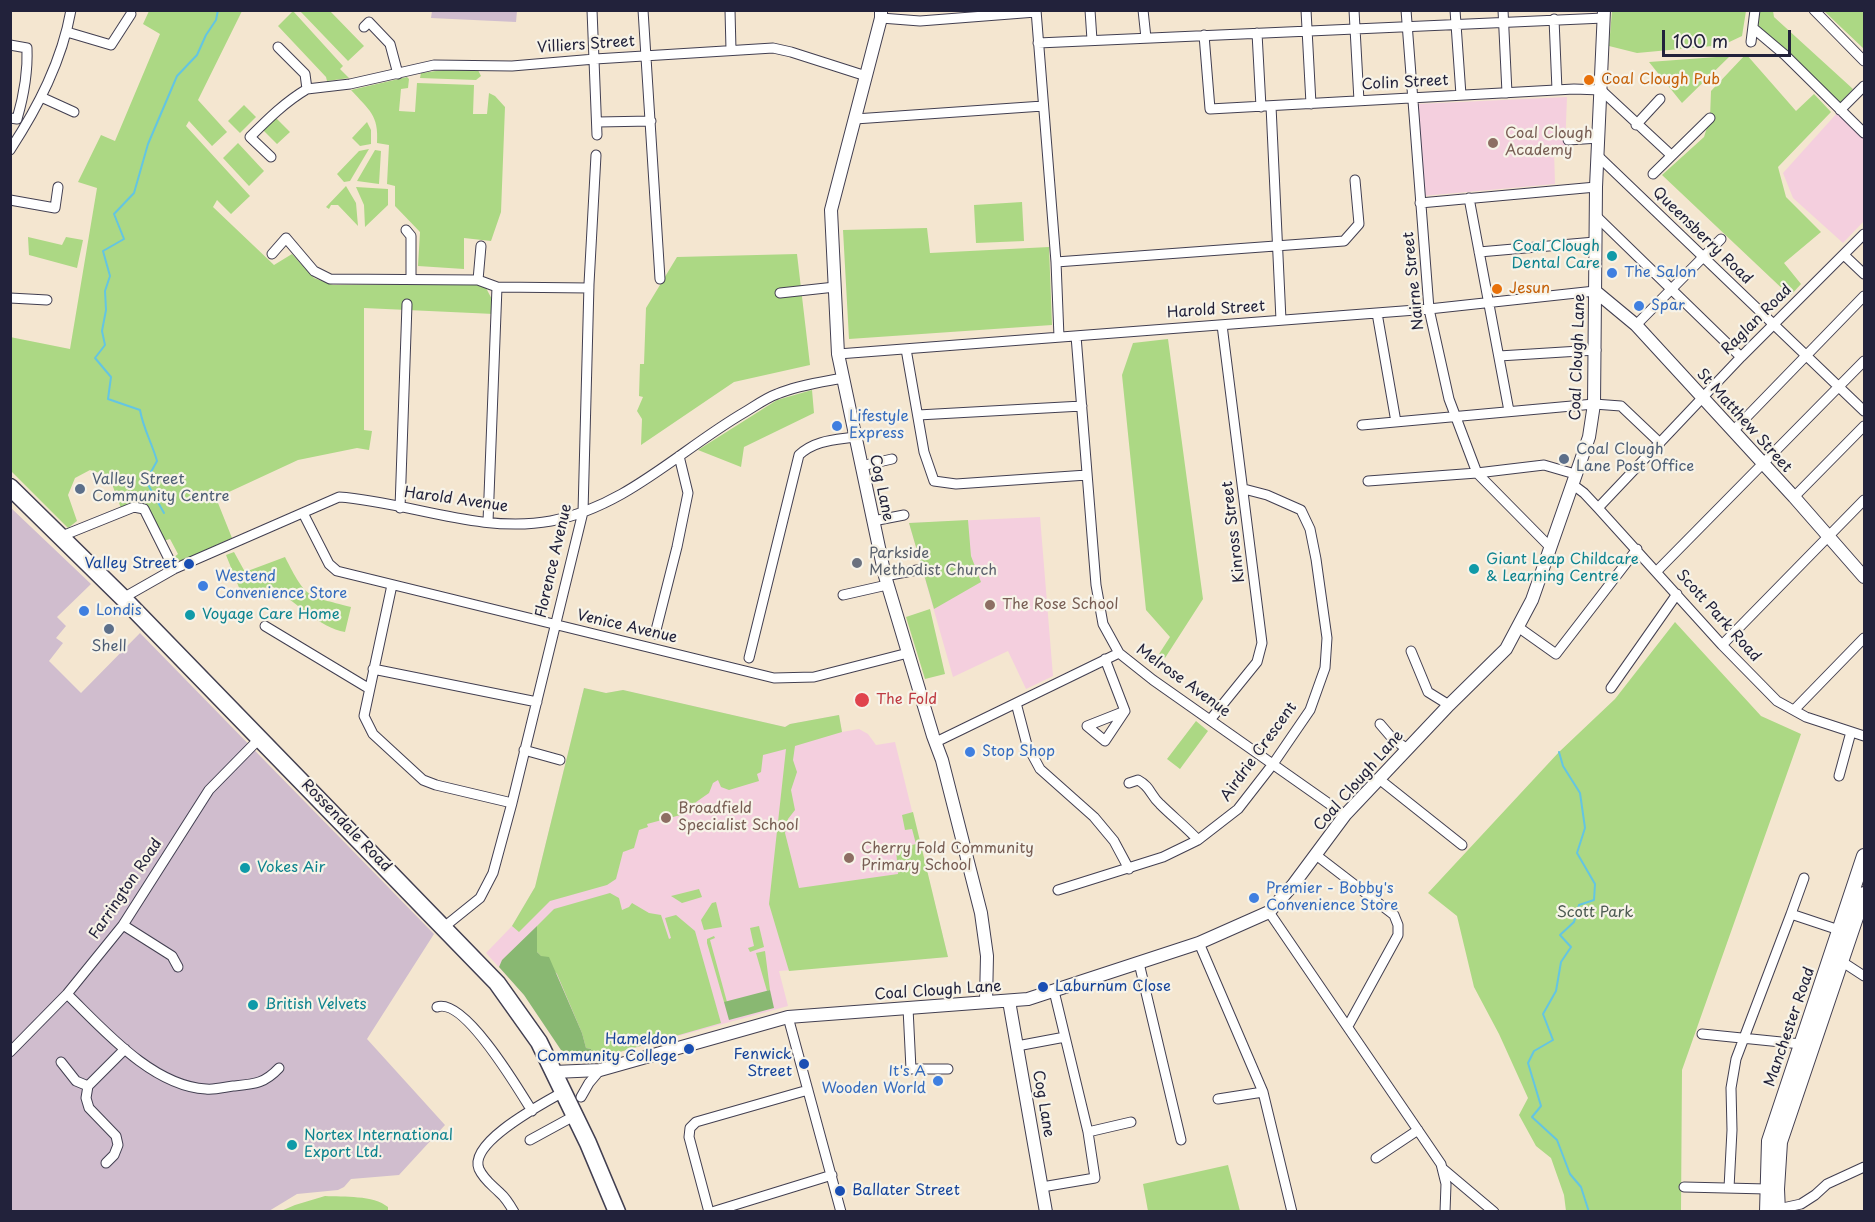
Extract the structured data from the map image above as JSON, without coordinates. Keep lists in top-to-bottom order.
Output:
{
  "streets": {
    "highway": ["Rossendale Road"],
    "main road": ["Manchester Road"],
    "street": [
      "Villiers Street",
      "Colin Street",
      "Queensberry Road",
      "Nairne Street",
      "Harold Street",
      "Raglan Road",
      "Coal Clough Lane",
      "St Matthew Street",
      "Cog Lane",
      "Harold Avenue",
      "Kinross Street",
      "Florence Avenue",
      "Scott Park Road",
      "Venice Avenue",
      "Melrose Avenue",
      "Airdrie Crescent",
      "Farrington Road"
    ]
  },
  "crossings": [
    ["Villiers Street", "Cog Lane"],
    ["Colin Street", "Nairne Street"],
    ["Colin Street", "Coal Clough Lane"],
    ["Queensberry Road", "Raglan Road"],
    ["Queensberry Road", "Coal Clough Lane"],
    ["Nairne Street", "Harold Street"],
    ["Nairne Street", "Coal Clough Lane"],
    ["Harold Street", "Coal Clough Lane"],
    ["Harold Street", "St Matthew Street"],
    ["Harold Street", "Cog Lane"],
    ["Harold Street", "Kinross Street"],
    ["Harold Street", "Melrose Avenue"],
    ["Raglan Road", "St Matthew Street"],
    ["Raglan Road", "Scott Park Road"],
    ["Coal Clough Lane", "St Matthew Street"],
    ["Coal Clough Lane", "Cog Lane"],
    ["Coal Clough Lane", "Scott Park Road"],
    ["Coal Clough Lane", "Melrose Avenue"],
    ["Coal Clough Lane", "Rossendale Road"],
    ["Cog Lane", "Harold Avenue"],
    ["Cog Lane", "Venice Avenue"],
    ["Harold Avenue", "Florence Avenue"],
    ["Harold Avenue", "Venice Avenue"],
    ["Harold Avenue", "Rossendale Road"],
    ["Kinross Street", "Melrose Avenue"],
    ["Kinross Street", "Airdrie Crescent"],
    ["Florence Avenue", "Venice Avenue"],
    ["Florence Avenue", "Rossendale Road"],
    ["Melrose Avenue", "Airdrie Crescent"],
    ["Rossendale Road", "Farrington Road"]
  ],
  "parks": ["Scott Park"],
  "places": [
    "Coal Clough Pub",
    "Coal Clough Academy",
    "Coal Clough Dental Care",
    "The Salon",
    "Jesun",
    "Spar",
    "Lifestyle Express",
    "Coal Clough Lane Post Office",
    "Valley Street Community Centre",
    "Parkside Methodist Church",
    "Valley Street",
    "Giant Leap Childcare & Learning Centre",
    "Westend Convenience Store",
    "The Rose School",
    "Londis",
    "Voyage Care Home",
    "Shell",
    "The Fold",
    "Stop Shop",
    "Broadfield Specialist School",
    "Cherry Fold Community Primary School",
    "Vokes Air",
    "Premier - Bobby's Convenience Store",
    "Laburnum Close",
    "British Velvets",
    "Hameldon Community College",
    "Fenwick Street",
    "It's A Wooden World",
    "Nortex International Export Ltd.",
    "Ballater Street"
  ],
  "scale_bar": "100 m"
}
